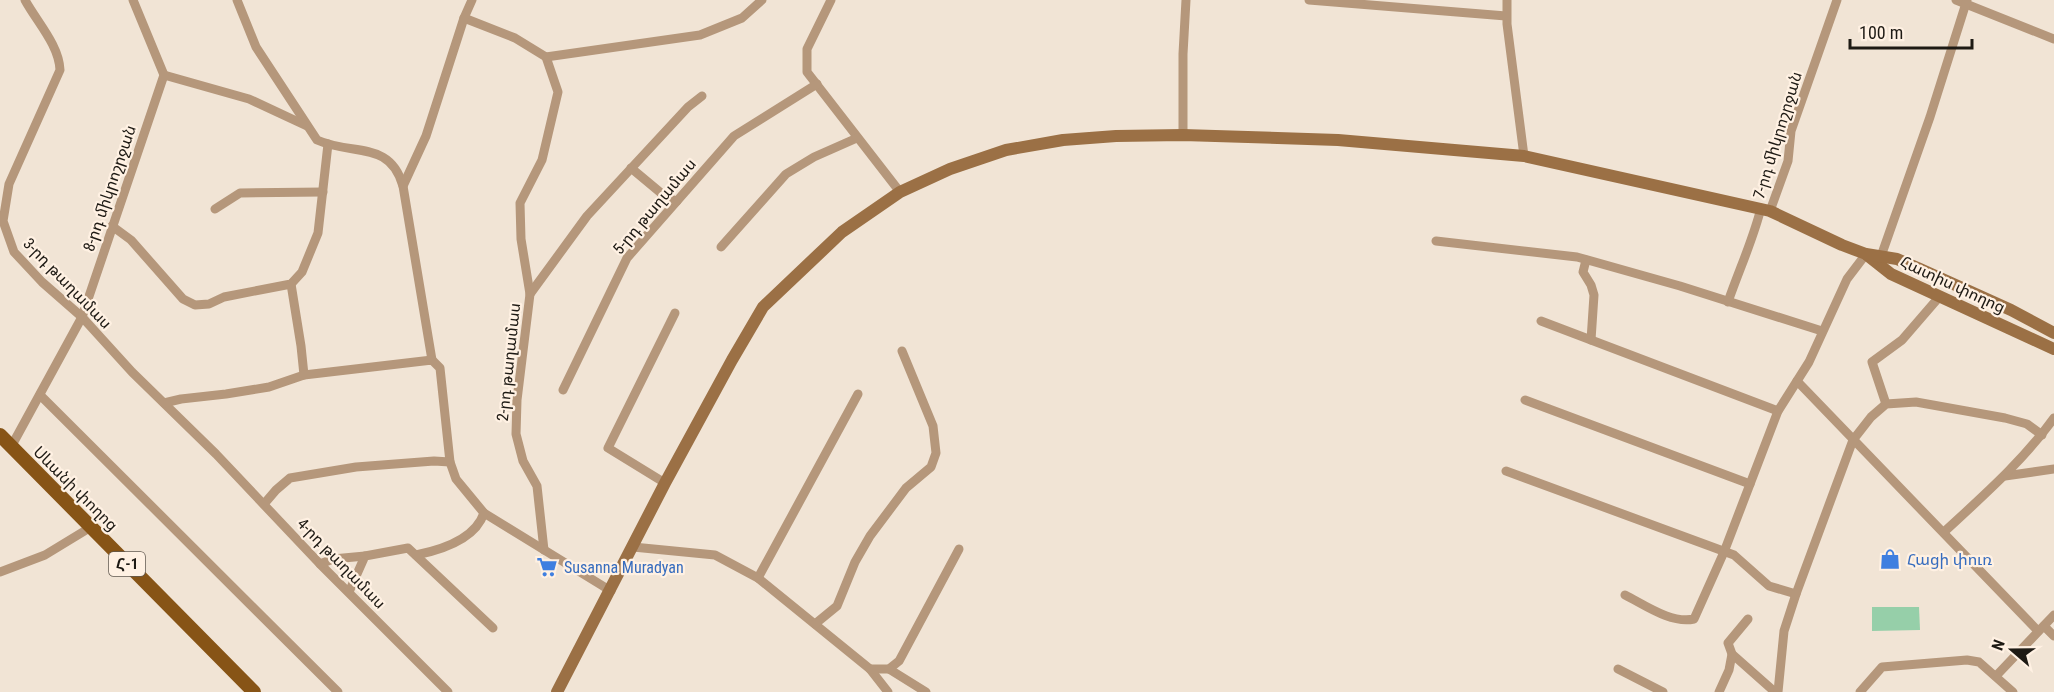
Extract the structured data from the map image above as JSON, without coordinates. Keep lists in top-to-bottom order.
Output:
{
  "streets": {
    "main road": ["Հատիս փողոց", "Սևանի փողոց", "Հ-1"],
    "street": [
      "7-րդ միկրոշրջան",
      "8-րդ միկրոշրջան",
      "5-րդ թաղամաս",
      "3-րդ թաղամաս",
      "2-րդ թաղամաս",
      "4-րդ թաղամաս"
    ]
  },
  "crossings": [
    ["7-րդ միկրոշրջան", "Հատիս փողոց"],
    ["8-րդ միկրոշրջան", "3-րդ թաղամաս"],
    ["8-րդ միկրոշրջան", "Սևանի փողոց"],
    ["3-րդ թաղամաս", "4-րդ թաղամաս"]
  ],
  "places": {
    "shop": ["Հացի փուռ"],
    "supermarket": ["Susanna Muradyan"]
  },
  "scale_bar": "100 m",
  "north": "left"
}
